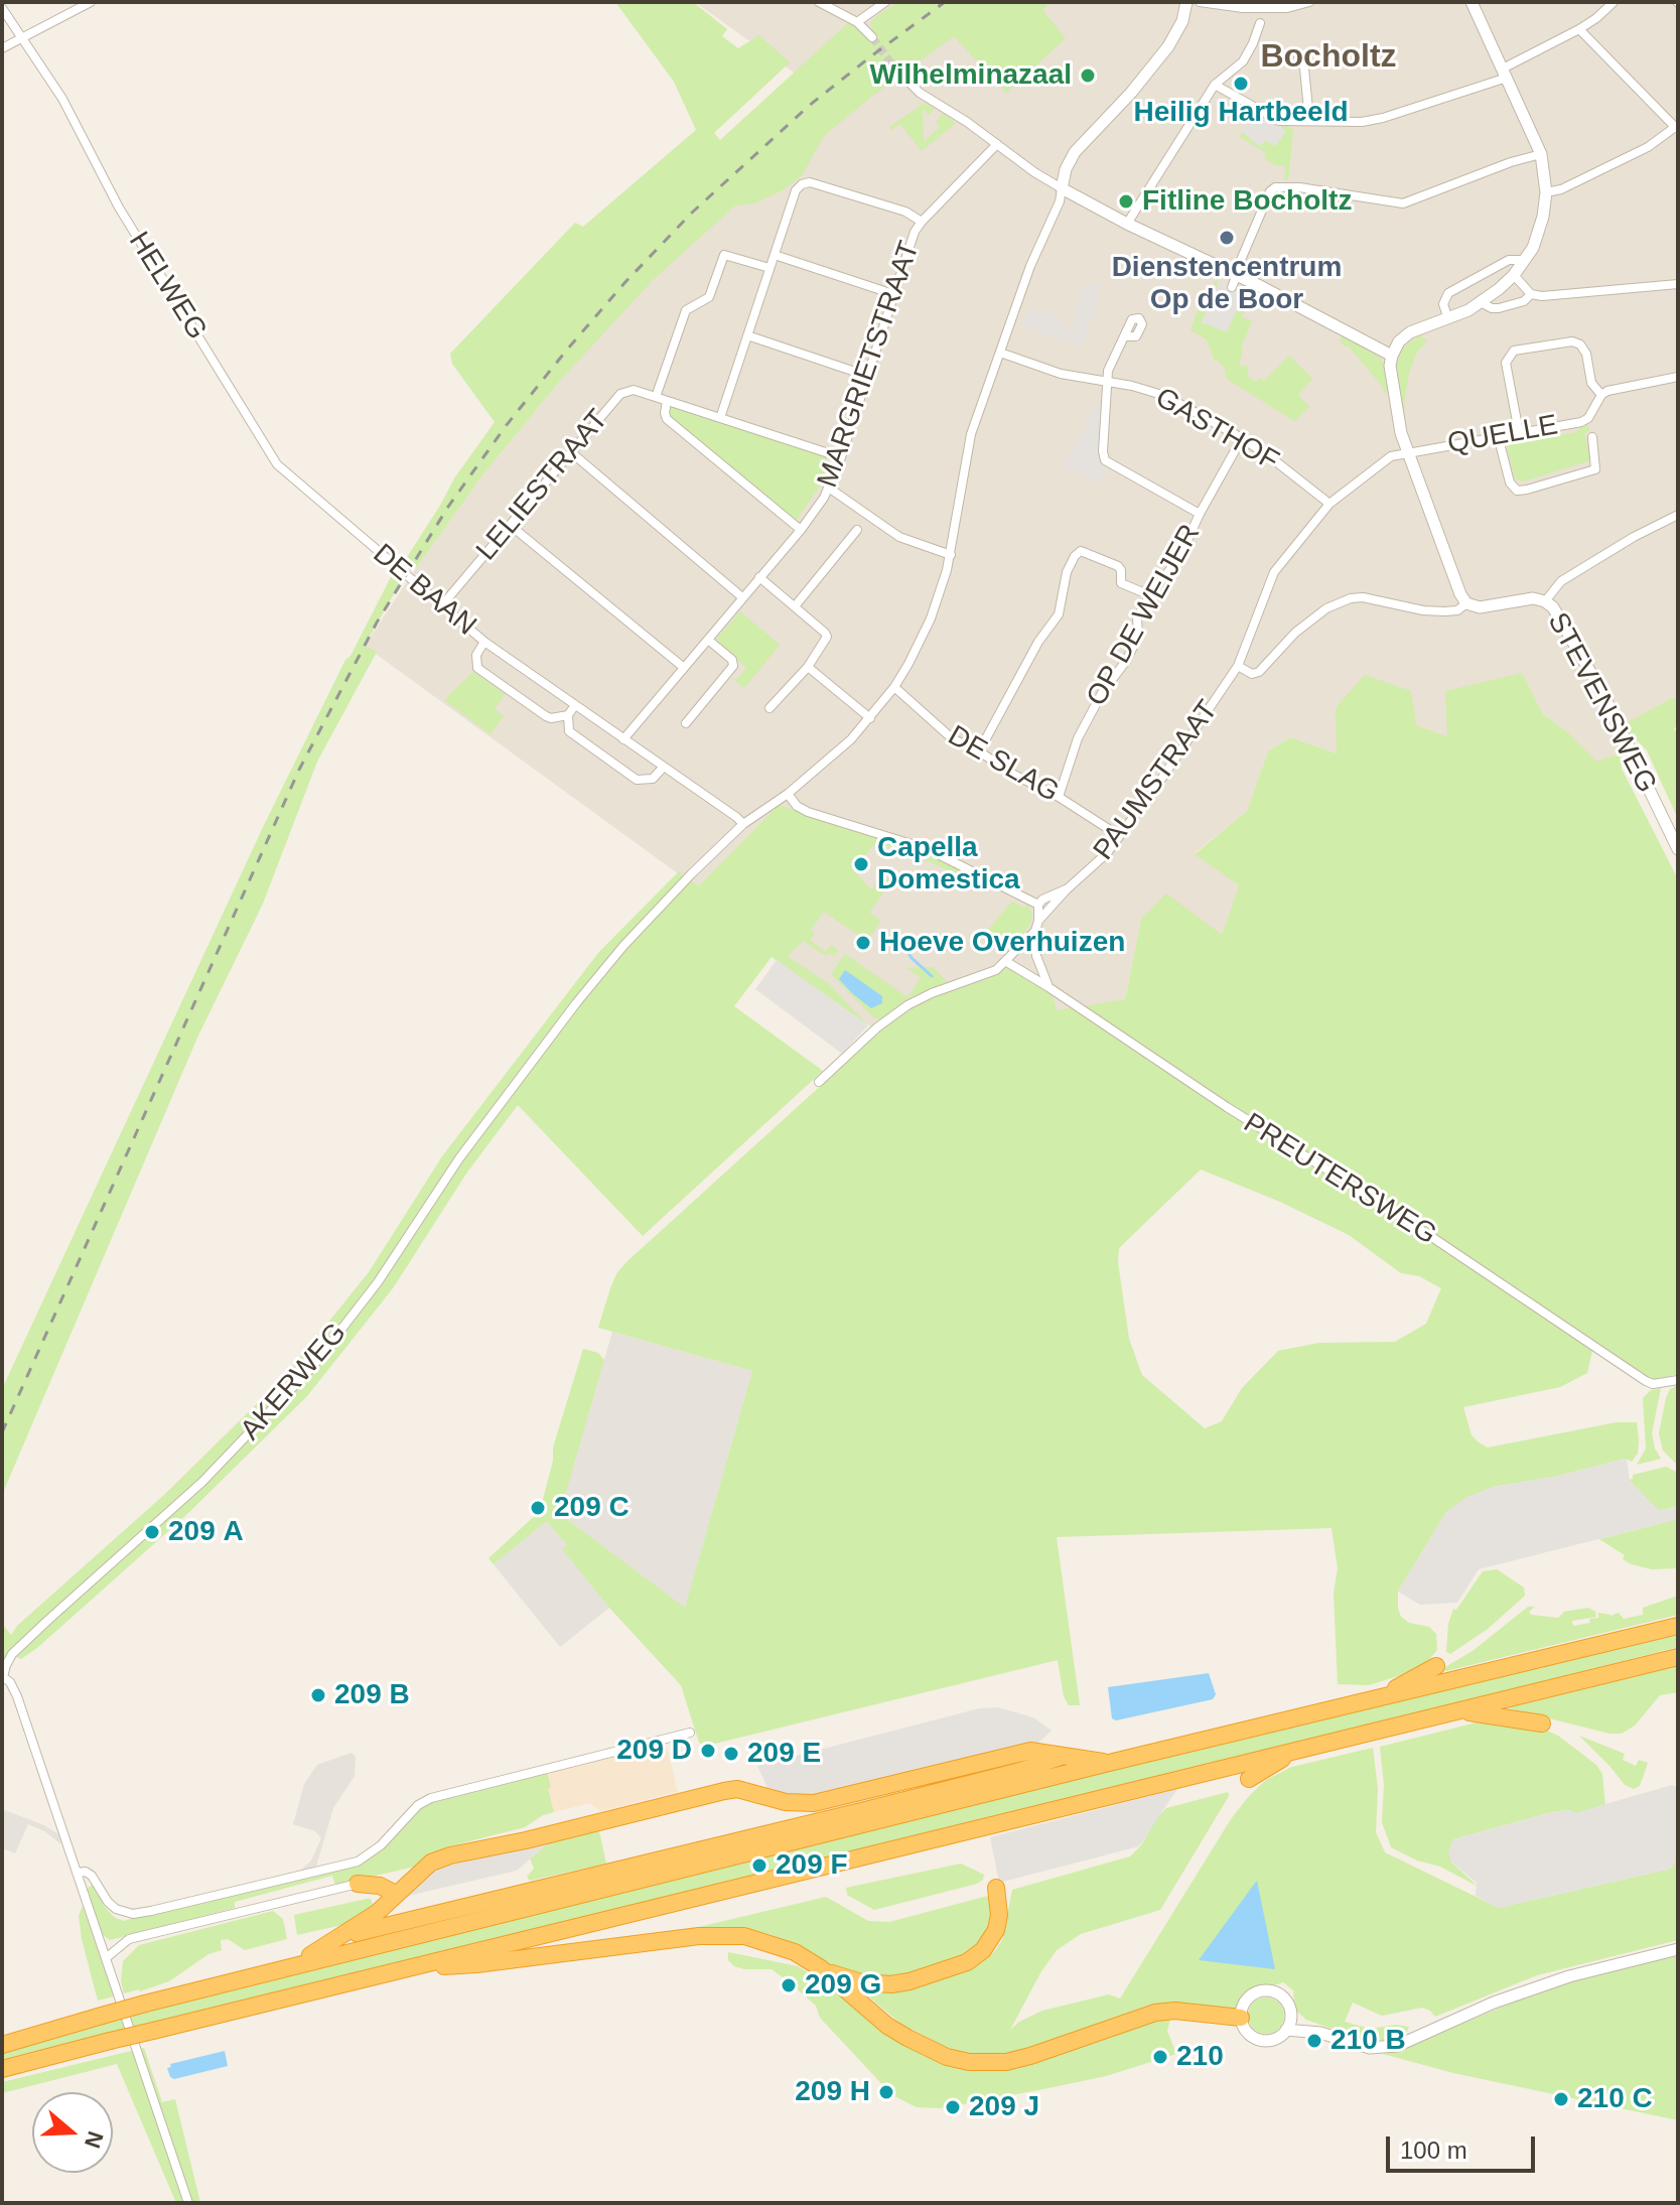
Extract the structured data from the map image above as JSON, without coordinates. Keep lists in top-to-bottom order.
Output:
{
  "streets": {
    "street": [
      "HELWEG",
      "MARGRIETSTRAAT",
      "GASTHOF",
      "QUELLE",
      "LELIESTRAAT",
      "DE BAAN",
      "OP DE WEIJER",
      "STEVENSWEG",
      "DE SLAG",
      "PAUMSTRAAT",
      "PREUTERSWEG",
      "AKERWEG"
    ]
  },
  "crossings": [
    ["HELWEG", "DE BAAN"],
    ["MARGRIETSTRAAT", "DE BAAN"],
    ["GASTHOF", "QUELLE"],
    ["GASTHOF", "OP DE WEIJER"],
    ["GASTHOF", "PAUMSTRAAT"],
    ["QUELLE", "PAUMSTRAAT"],
    ["LELIESTRAAT", "DE BAAN"],
    ["DE BAAN", "AKERWEG"],
    ["OP DE WEIJER", "DE SLAG"],
    ["DE SLAG", "PAUMSTRAAT"]
  ],
  "districts": ["Bocholtz"],
  "places": [
    "Wilhelminazaal",
    "Heilig Hartbeeld",
    "Fitline Bocholtz",
    "Dienstencentrum Op de Boor",
    "Capella Domestica",
    "Hoeve Overhuizen",
    "209 C",
    "209 A",
    "209 B",
    "209 D",
    "209 E",
    "209 F",
    "209 G",
    "210 B",
    "210",
    "209 H",
    "210 C",
    "209 J"
  ],
  "scale_bar": "100 m",
  "north": "right"
}
